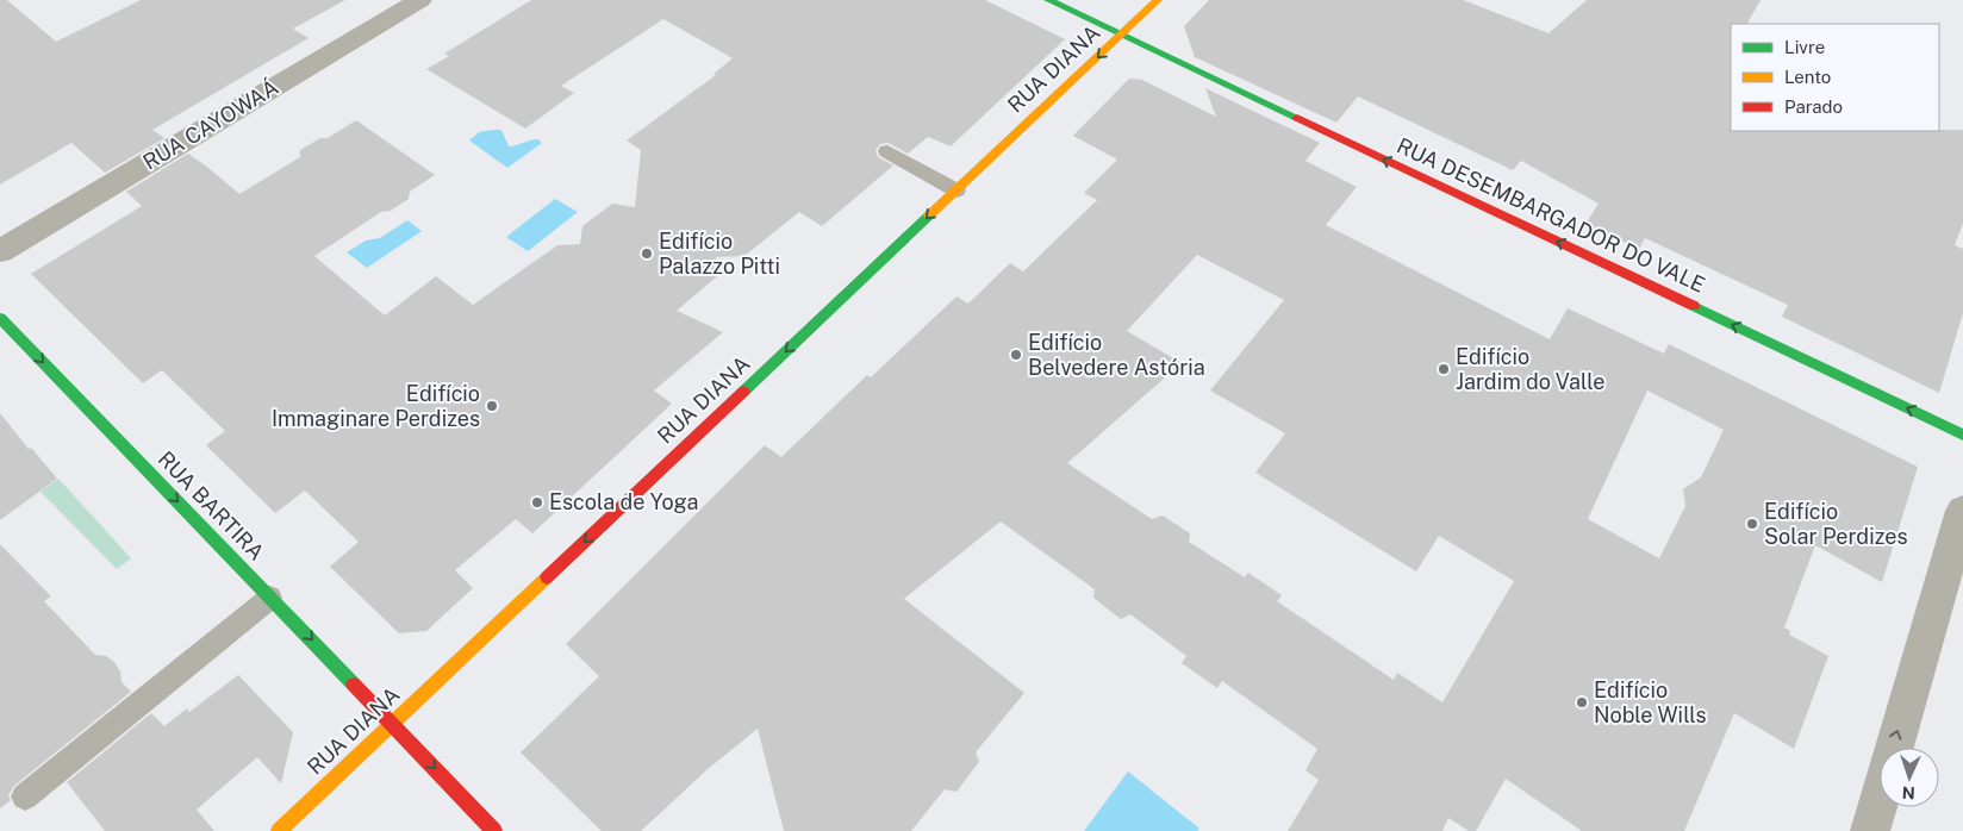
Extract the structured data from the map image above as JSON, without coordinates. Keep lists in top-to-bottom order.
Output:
{
  "streets": {
    "street": [
      "RUA DIANA",
      "RUA CAYOWAÁ",
      "RUA DESEMBARGADOR DO VALE",
      "RUA BARTIRA"
    ]
  },
  "crossings": [
    ["RUA DIANA", "RUA DESEMBARGADOR DO VALE"],
    ["RUA DIANA", "RUA BARTIRA"]
  ],
  "one_way": ["RUA DIANA", "RUA DESEMBARGADOR DO VALE", "RUA BARTIRA"],
  "places": [
    "Edifício Palazzo Pitti",
    "Edifício Belvedere Astória",
    "Edifício Jardim do Valle",
    "Edifício Immaginare Perdizes",
    "Escola de Yoga",
    "Edifício Solar Perdizes",
    "Edifício Noble Wills"
  ],
  "legend": ["Livre", "Lento", "Parado"],
  "north": "bottom"
}
